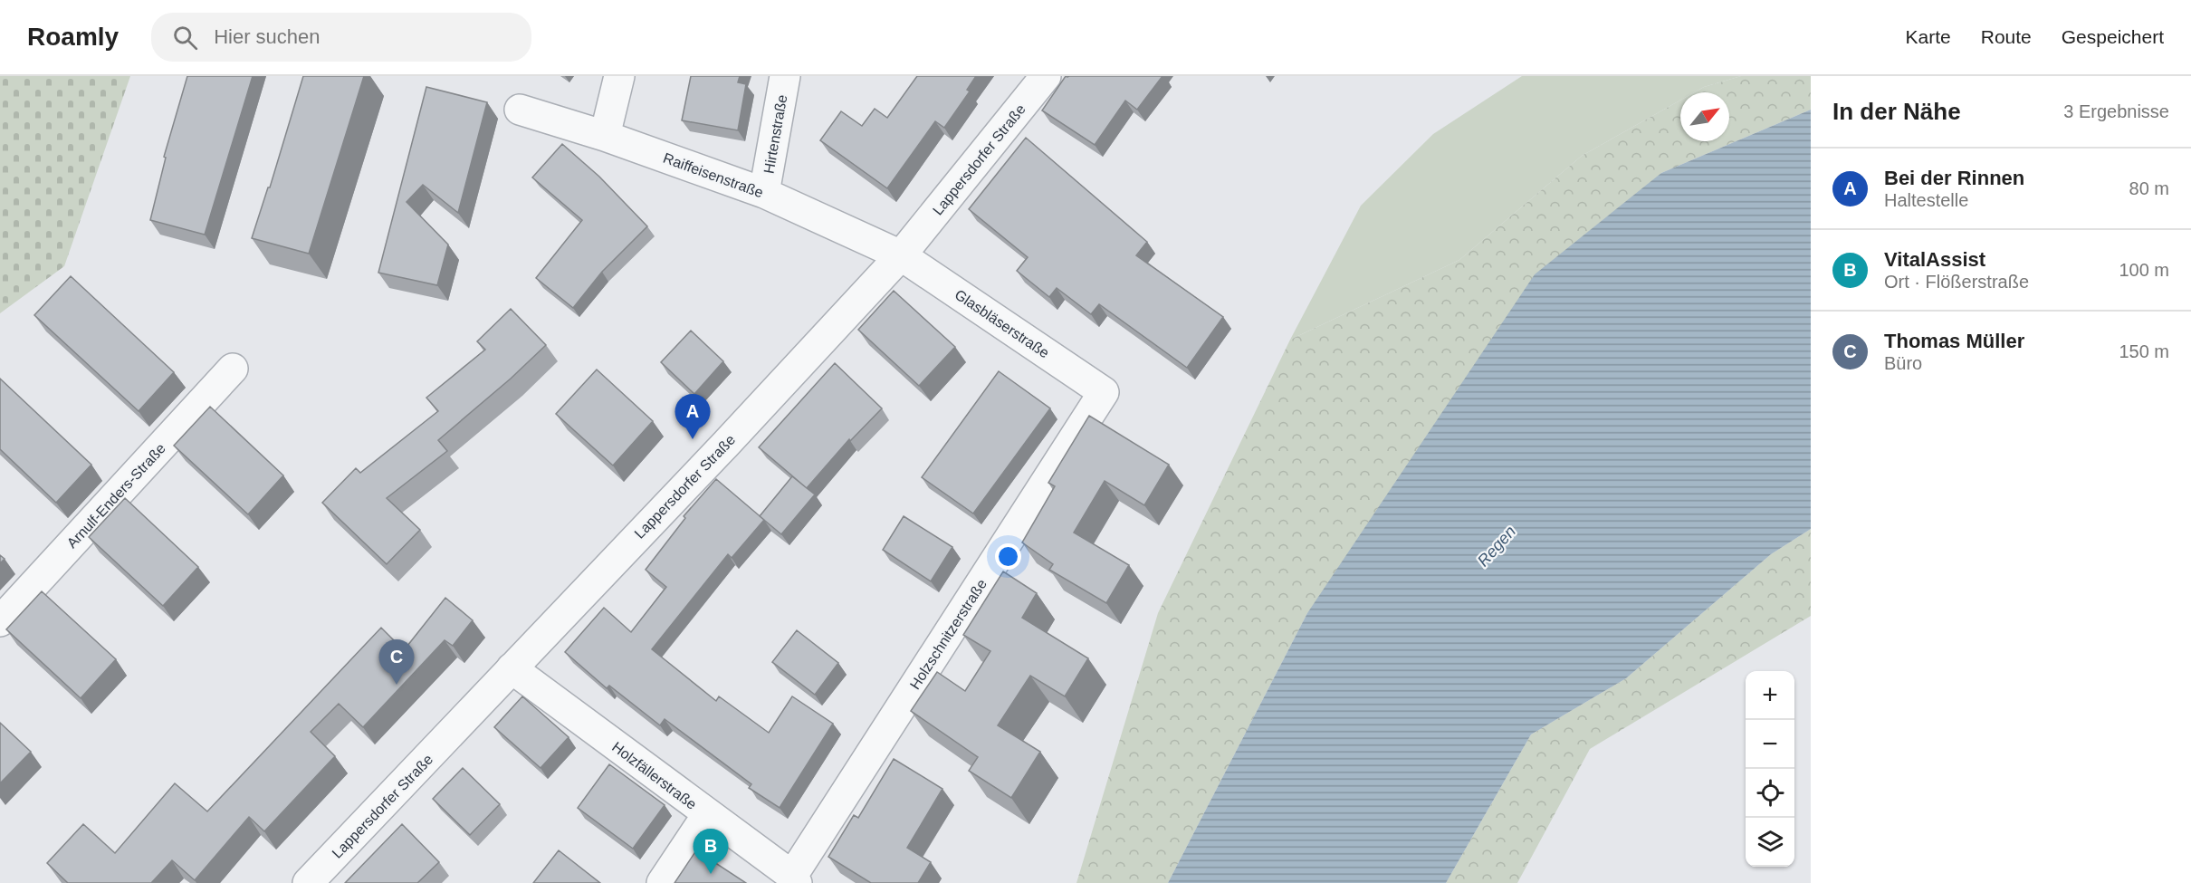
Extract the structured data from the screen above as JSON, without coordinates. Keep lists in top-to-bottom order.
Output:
{
  "streets": {
    "street": [
      "Hirtenstraße",
      "Lappersdorfer Straße",
      "Raiffeisenstraße",
      "Glasbläserstraße",
      "Arnulf-Enders-Straße",
      "Holzschnitzerstraße",
      "Holzfällerstraße"
    ]
  },
  "crossings": [
    ["Hirtenstraße", "Raiffeisenstraße"],
    ["Lappersdorfer Straße", "Raiffeisenstraße"],
    ["Lappersdorfer Straße", "Glasbläserstraße"],
    ["Lappersdorfer Straße", "Holzfällerstraße"],
    ["Raiffeisenstraße", "Glasbläserstraße"],
    ["Glasbläserstraße", "Holzschnitzerstraße"],
    ["Holzschnitzerstraße", "Holzfällerstraße"]
  ],
  "water": ["Regen"],
  "north": "top right",
  "page": {
    "header": "Roamly",
    "search": "Hier suchen",
    "nav": ["Karte", "Route", "Gespeichert"],
    "heading": ["In der Nähe", "3 Ergebnisse"],
    "list": [
      {
        "mark": "A",
        "name": "Bei der Rinnen",
        "note": "Haltestelle",
        "value": "80 m"
      },
      {
        "mark": "B",
        "name": "VitalAssist",
        "note": "Ort · Flößerstraße",
        "value": "100 m"
      },
      {
        "mark": "C",
        "name": "Thomas Müller",
        "note": "Büro",
        "value": "150 m"
      }
    ],
    "pins": ["A", "C", "B"],
    "map_buttons": ["+", "−"]
  }
}
